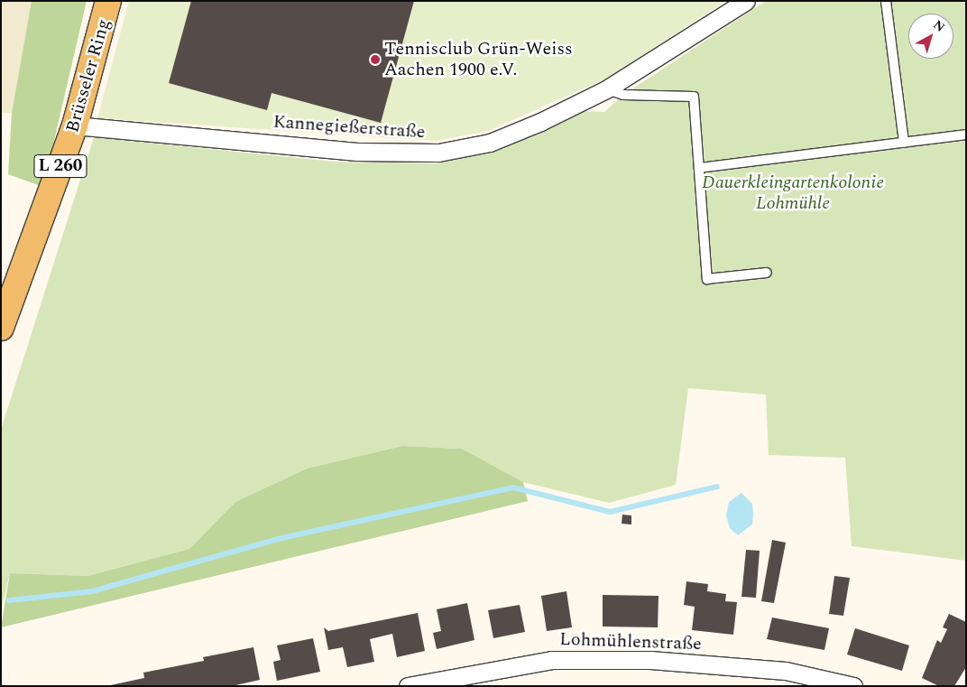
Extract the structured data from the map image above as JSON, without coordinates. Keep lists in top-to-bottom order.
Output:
{
  "streets": {
    "main road": ["Brüsseler Ring", "L 260"],
    "street": ["Kannegießerstraße", "Lohmühlenstraße"]
  },
  "crossings": [
    ["Brüsseler Ring", "Kannegießerstraße"]
  ],
  "parks": ["Dauerkleingartenkolonie Lohmühle"],
  "places": ["Tennisclub Grün-Weiss Aachen 1900 e.V."],
  "north": "top right"
}
